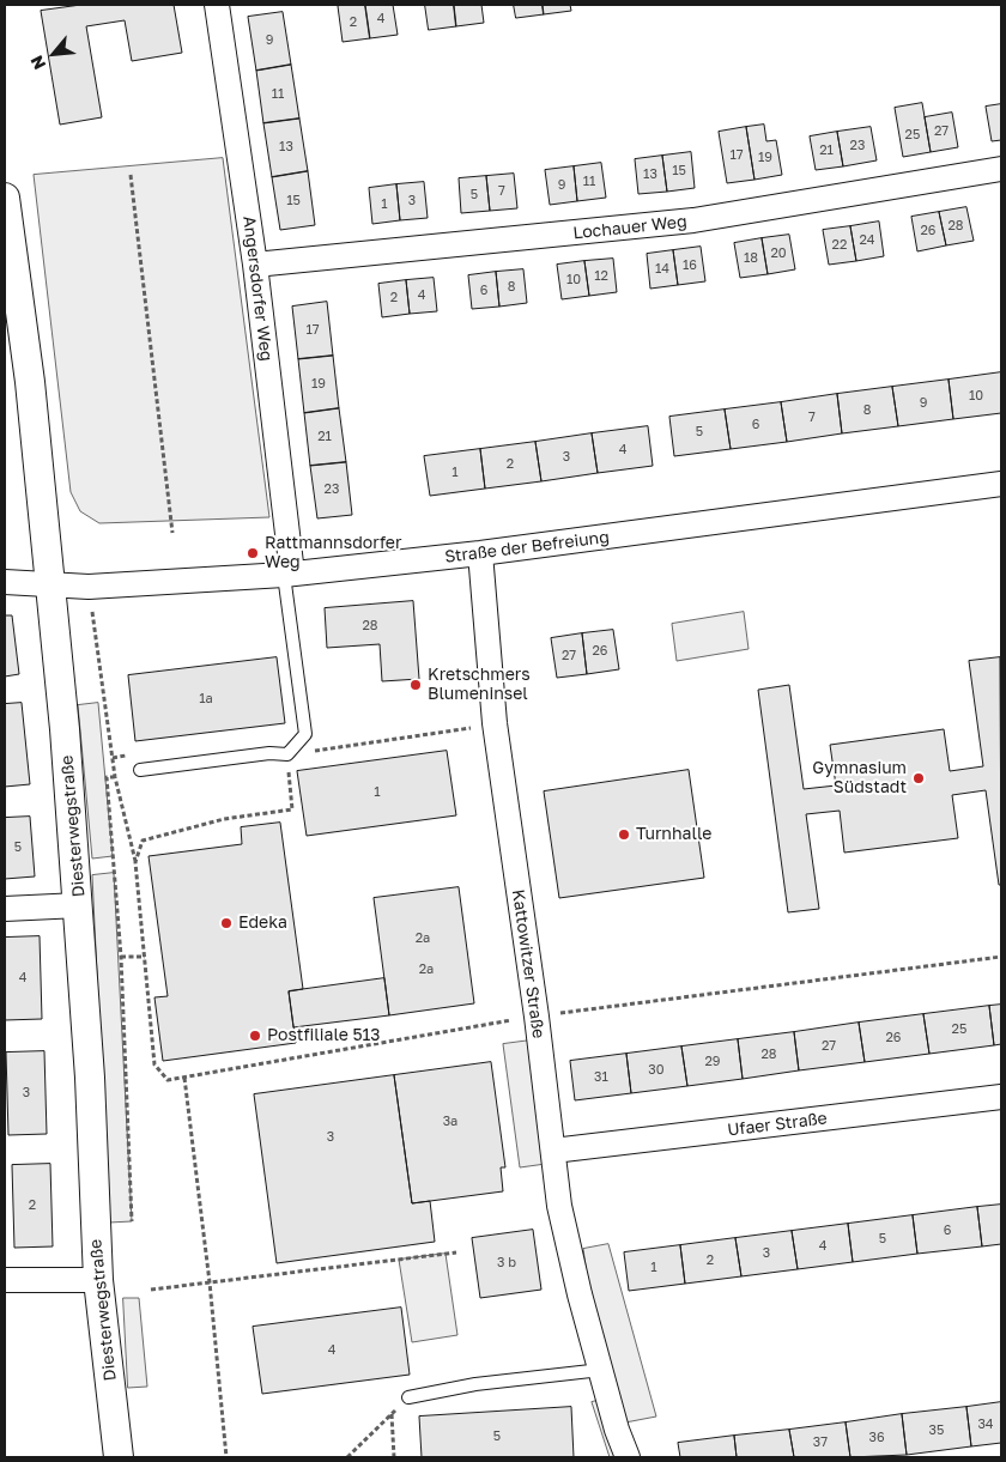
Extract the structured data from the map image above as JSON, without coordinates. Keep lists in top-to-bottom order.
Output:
{
  "streets": {
    "street": [
      "Lochauer Weg",
      "Angersdorfer Weg",
      "Straße der Befreiung",
      "Diesterwegstraße",
      "Kattowitzer Straße",
      "Ufaer Straße"
    ]
  },
  "crossings": [
    ["Lochauer Weg", "Angersdorfer Weg"],
    ["Angersdorfer Weg", "Straße der Befreiung"],
    ["Straße der Befreiung", "Diesterwegstraße"],
    ["Straße der Befreiung", "Kattowitzer Straße"],
    ["Kattowitzer Straße", "Ufaer Straße"]
  ],
  "places": [
    "Rattmannsdorfer Weg",
    "Kretschmers Blumeninsel",
    "Gymnasium Südstadt",
    "Turnhalle",
    "Edeka",
    "Postfiliale 513"
  ],
  "house_numbers": [
    "4",
    "2",
    "9",
    "11",
    "27",
    "25",
    "23",
    "13",
    "21",
    "17",
    "19",
    "15",
    "13",
    "11",
    "9",
    "7",
    "5",
    "15",
    "3",
    "1",
    "28",
    "26",
    "24",
    "22",
    "20",
    "18",
    "16",
    "14",
    "12",
    "10",
    "8",
    "6",
    "4",
    "2",
    "17",
    "19",
    "10",
    "9",
    "8",
    "7",
    "6",
    "5",
    "21",
    "4",
    "3",
    "2",
    "1",
    "23",
    "28",
    "26",
    "27",
    "1a",
    "1",
    "5",
    "2a",
    "2a",
    "4",
    "25",
    "26",
    "27",
    "28",
    "29",
    "30",
    "31",
    "3",
    "3a",
    "3",
    "2",
    "6",
    "5",
    "4",
    "3",
    "2",
    "3 b",
    "1",
    "4",
    "34",
    "35",
    "5",
    "36",
    "37"
  ],
  "north": "bottom left"
}
